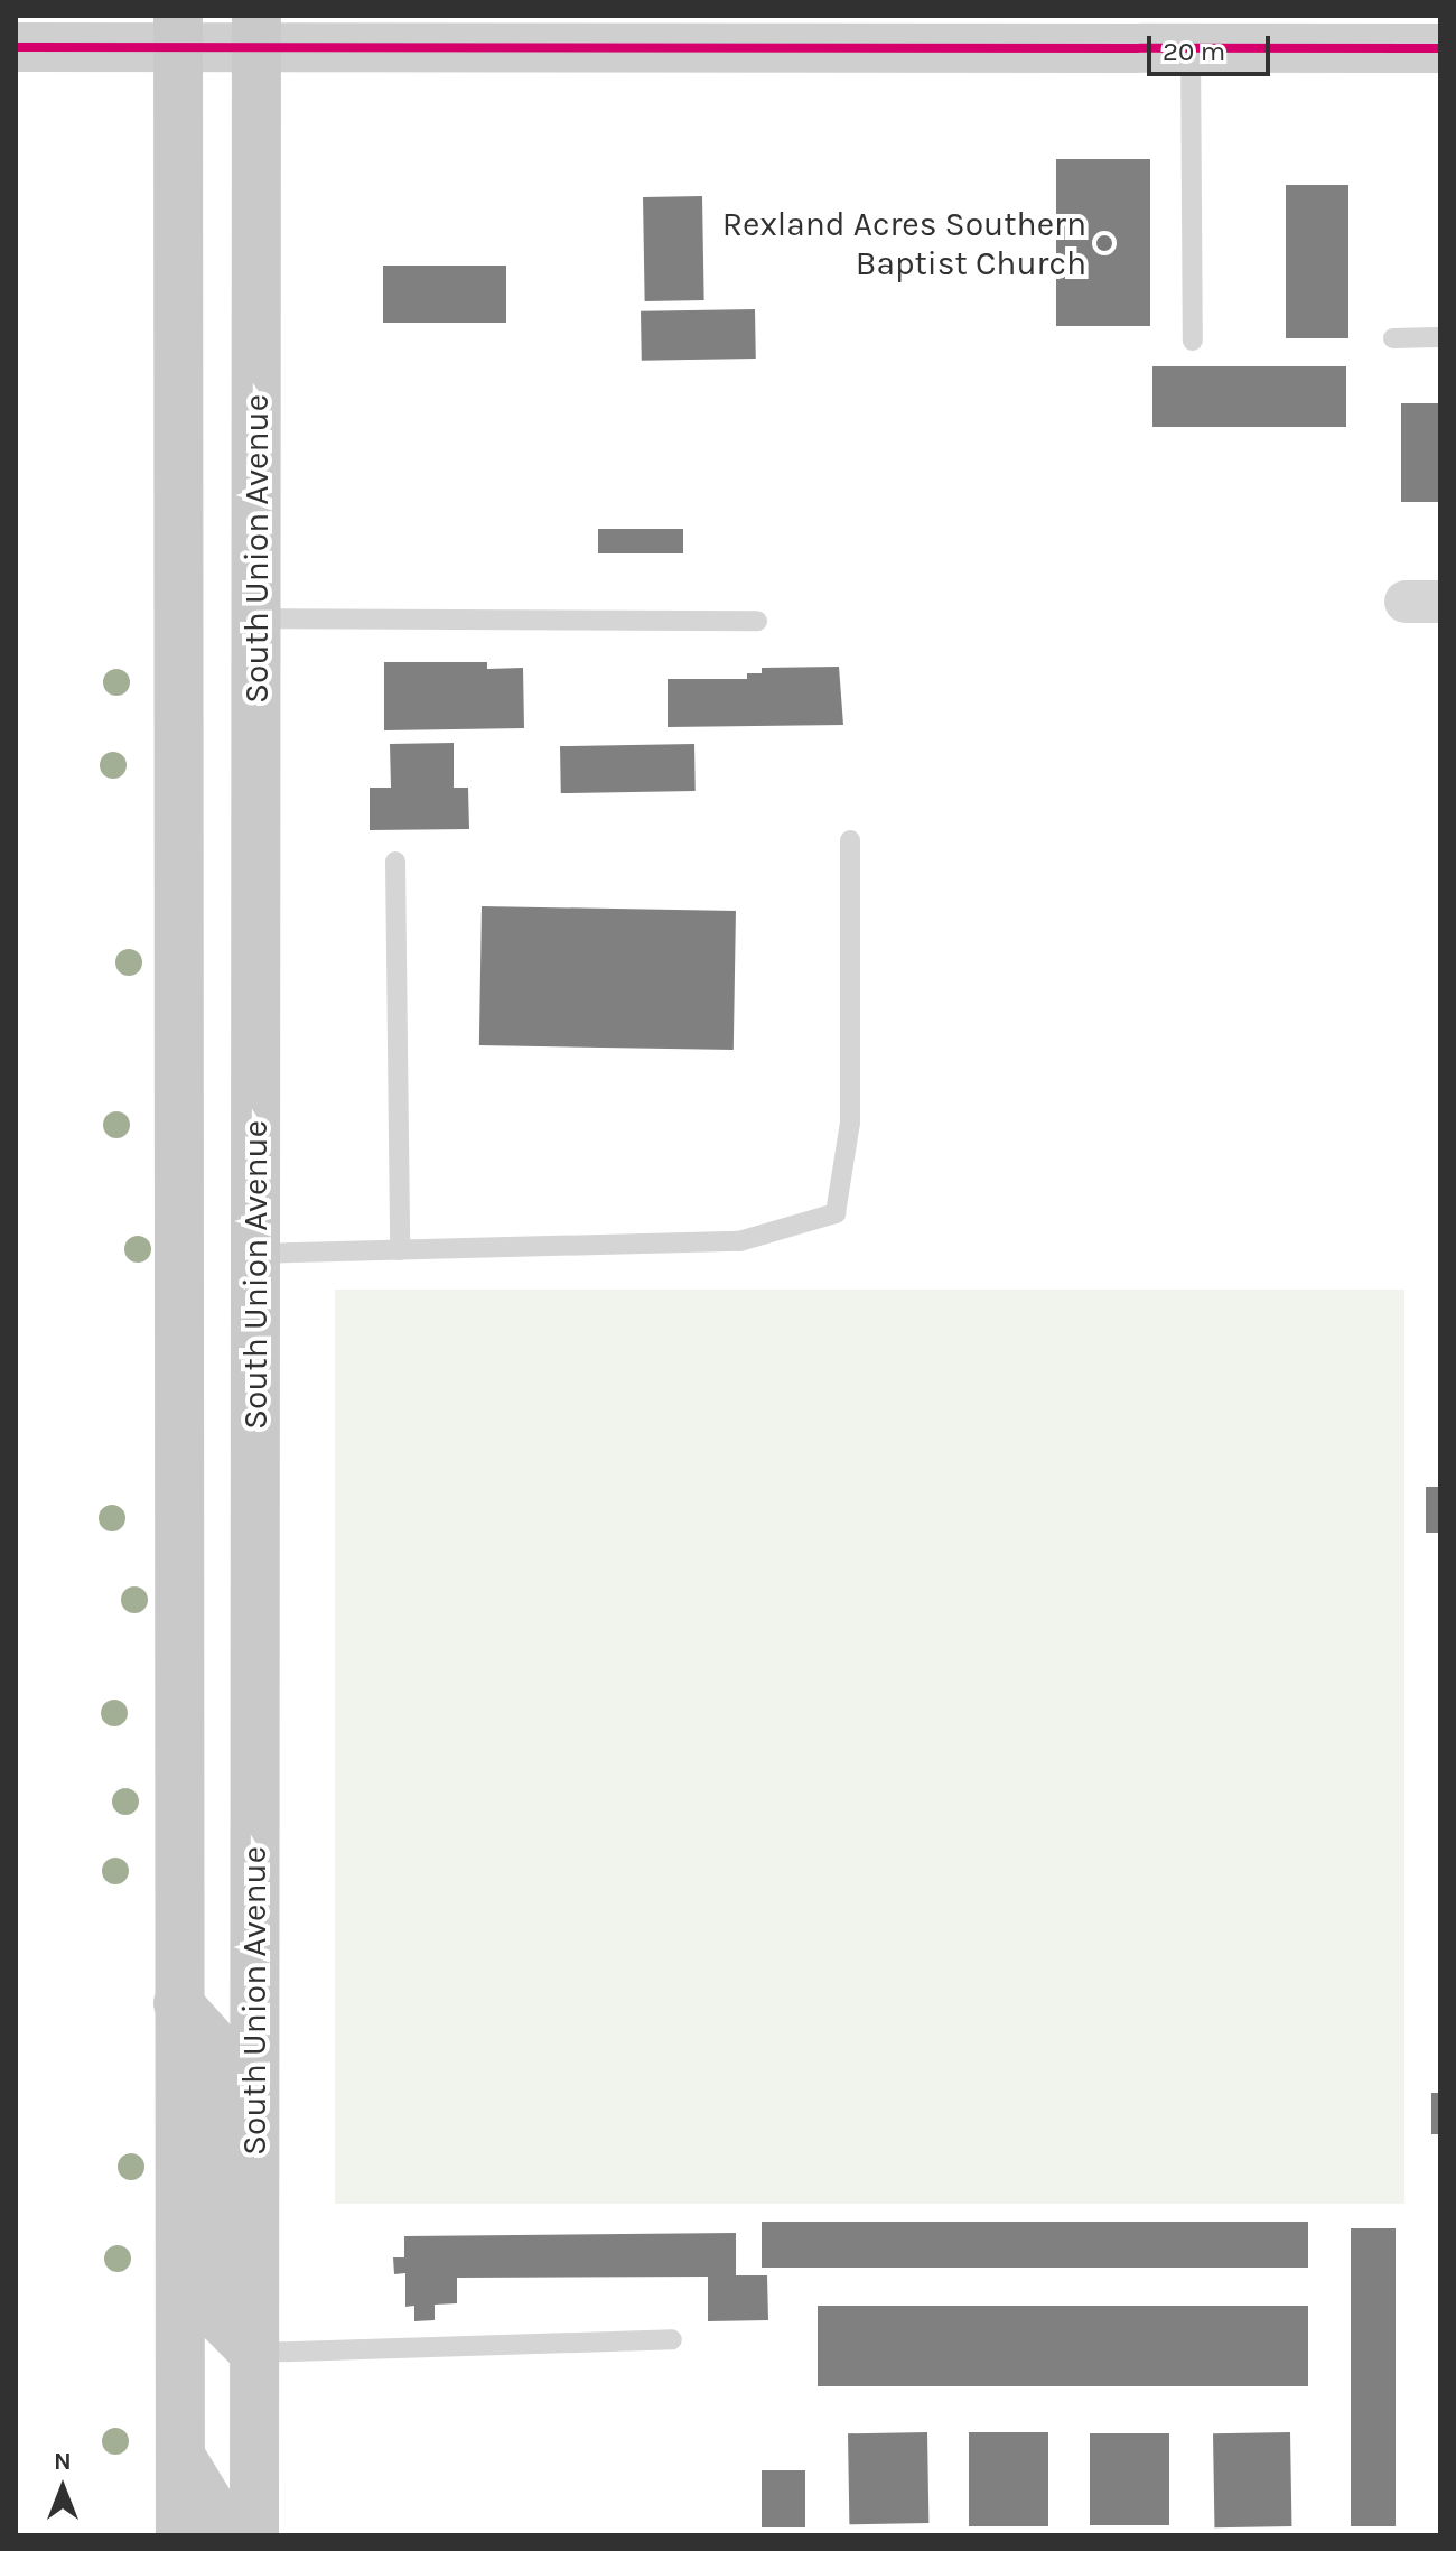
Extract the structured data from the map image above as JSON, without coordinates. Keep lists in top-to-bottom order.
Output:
{
  "streets": {
    "main road": ["South Union Avenue"]
  },
  "places": ["Rexland Acres Southern Baptist Church"],
  "scale_bar": "20 m",
  "north": "top"
}
